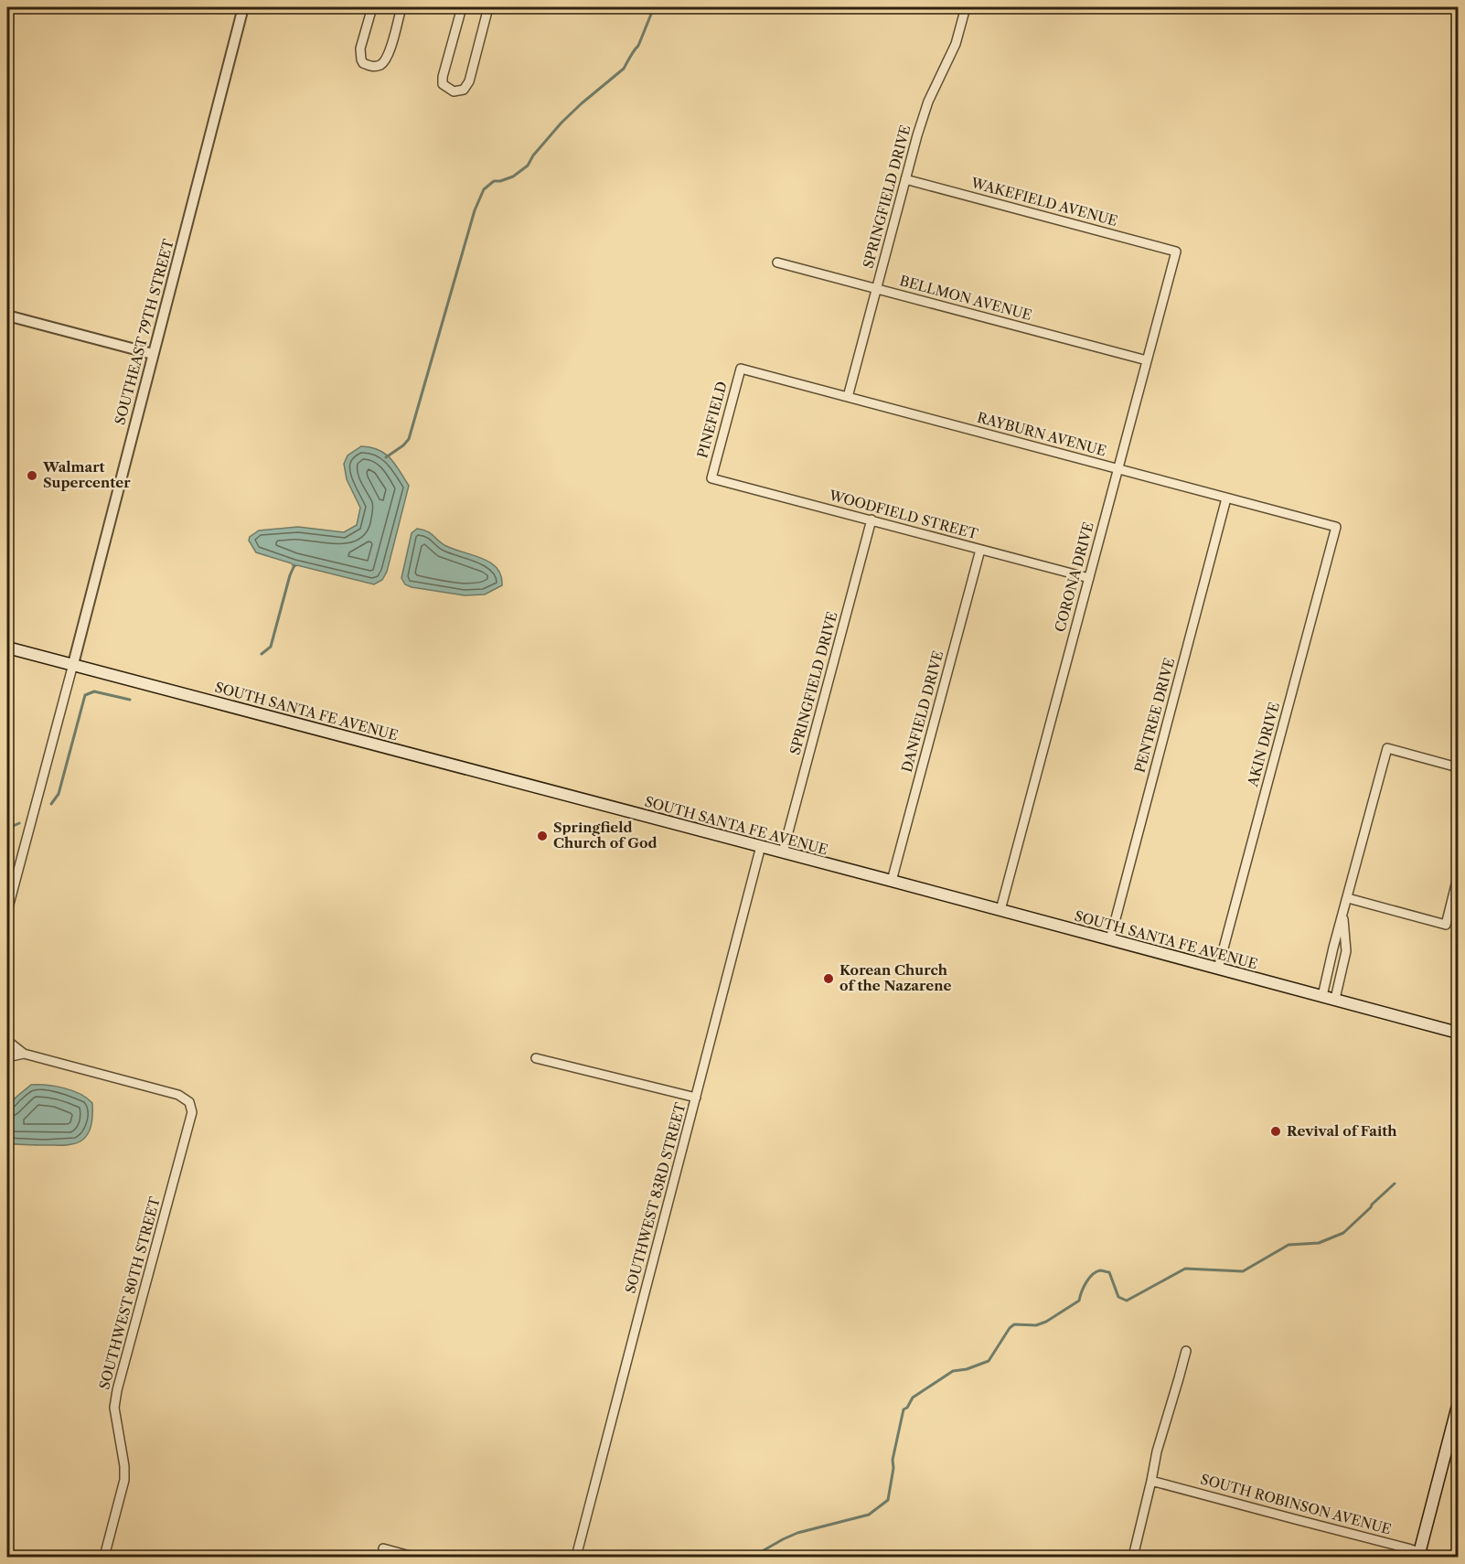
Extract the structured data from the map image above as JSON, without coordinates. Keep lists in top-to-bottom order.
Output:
{
  "streets": {
    "main road": ["SOUTH SANTA FE AVENUE"],
    "street": [
      "SPRINGFIELD DRIVE",
      "WAKEFIELD AVENUE",
      "BELLMON AVENUE",
      "SOUTHEAST 79TH STREET",
      "PINEFIELD",
      "RAYBURN AVENUE",
      "WOODFIELD STREET",
      "CORONA DRIVE",
      "DANFIELD DRIVE",
      "PENTREE DRIVE",
      "AKIN DRIVE",
      "SOUTHWEST 83RD STREET",
      "SOUTHWEST 80TH STREET",
      "SOUTH ROBINSON AVENUE"
    ]
  },
  "crossings": [
    ["SPRINGFIELD DRIVE", "WAKEFIELD AVENUE"],
    ["SPRINGFIELD DRIVE", "BELLMON AVENUE"],
    ["SPRINGFIELD DRIVE", "RAYBURN AVENUE"],
    ["SPRINGFIELD DRIVE", "WOODFIELD STREET"],
    ["SPRINGFIELD DRIVE", "SOUTH SANTA FE AVENUE"],
    ["WAKEFIELD AVENUE", "CORONA DRIVE"],
    ["BELLMON AVENUE", "CORONA DRIVE"],
    ["SOUTHEAST 79TH STREET", "SOUTH SANTA FE AVENUE"],
    ["PINEFIELD", "RAYBURN AVENUE"],
    ["PINEFIELD", "WOODFIELD STREET"],
    ["RAYBURN AVENUE", "CORONA DRIVE"],
    ["RAYBURN AVENUE", "PENTREE DRIVE"],
    ["RAYBURN AVENUE", "AKIN DRIVE"],
    ["WOODFIELD STREET", "CORONA DRIVE"],
    ["WOODFIELD STREET", "DANFIELD DRIVE"],
    ["CORONA DRIVE", "SOUTH SANTA FE AVENUE"],
    ["SOUTH SANTA FE AVENUE", "DANFIELD DRIVE"],
    ["SOUTH SANTA FE AVENUE", "PENTREE DRIVE"],
    ["SOUTH SANTA FE AVENUE", "AKIN DRIVE"],
    ["SOUTH SANTA FE AVENUE", "SOUTHWEST 83RD STREET"]
  ],
  "places": [
    "Walmart Supercenter",
    "Springfield Church of God",
    "Korean Church of the Nazarene",
    "Revival of Faith"
  ]
}
